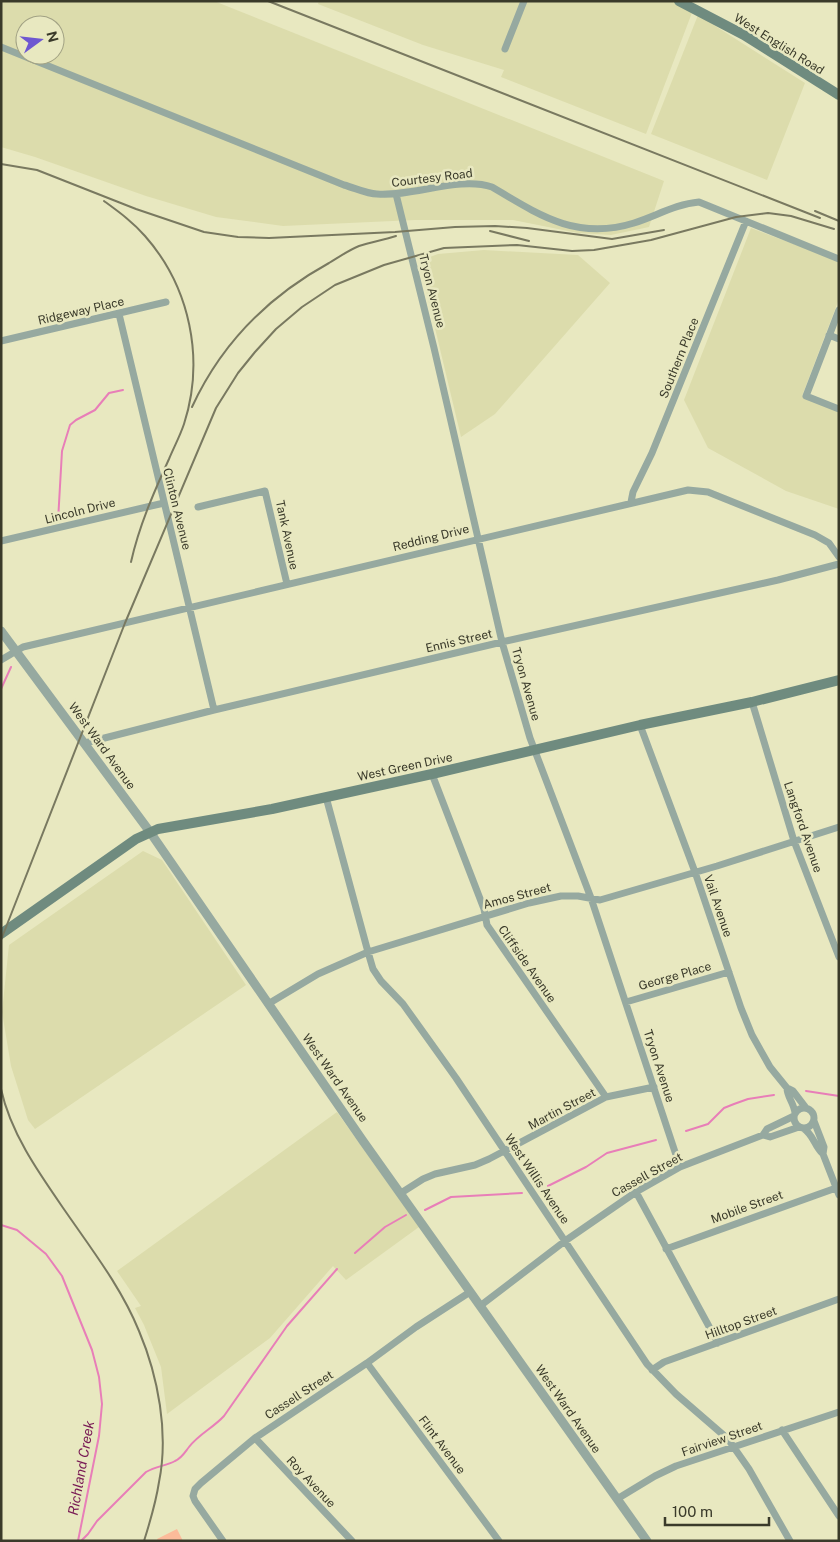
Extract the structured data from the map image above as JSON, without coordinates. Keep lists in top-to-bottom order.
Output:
{
  "streets": {
    "main road": ["West English Road", "West Green Drive"],
    "street": [
      "Courtesy Road",
      "Tryon Avenue",
      "Ridgeway Place",
      "Southern Place",
      "Clinton Avenue",
      "Lincoln Drive",
      "Tank Avenue",
      "Redding Drive",
      "Ennis Street",
      "West Ward Avenue",
      "Langford Avenue",
      "Amos Street",
      "Vail Avenue",
      "Cliffside Avenue",
      "George Place",
      "Martin Street",
      "Cassell Street",
      "West Willis Avenue",
      "Mobile Street",
      "Hilltop Street",
      "Fairview Street",
      "Flint Avenue",
      "Roy Avenue"
    ]
  },
  "crossings": [
    ["Courtesy Road", "Tryon Avenue"],
    ["Courtesy Road", "Southern Place"],
    ["Tryon Avenue", "Redding Drive"],
    ["Tryon Avenue", "Ennis Street"],
    ["Tryon Avenue", "West Green Drive"],
    ["Tryon Avenue", "Amos Street"],
    ["Tryon Avenue", "George Place"],
    ["Tryon Avenue", "Martin Street"],
    ["Tryon Avenue", "Cassell Street"],
    ["Ridgeway Place", "Clinton Avenue"],
    ["Southern Place", "Redding Drive"],
    ["Clinton Avenue", "Lincoln Drive"],
    ["Clinton Avenue", "Redding Drive"],
    ["Clinton Avenue", "Ennis Street"],
    ["Tank Avenue", "Redding Drive"],
    ["Redding Drive", "West Ward Avenue"],
    ["Ennis Street", "West Ward Avenue"],
    ["West Ward Avenue", "West Green Drive"],
    ["West Ward Avenue", "Amos Street"],
    ["West Ward Avenue", "Martin Street"],
    ["West Ward Avenue", "Cassell Street"],
    ["West Ward Avenue", "Fairview Street"],
    ["West Green Drive", "Langford Avenue"],
    ["West Green Drive", "Vail Avenue"],
    ["West Green Drive", "Cliffside Avenue"],
    ["West Green Drive", "West Willis Avenue"],
    ["Langford Avenue", "Amos Street"],
    ["Amos Street", "Vail Avenue"],
    ["Amos Street", "Cliffside Avenue"],
    ["Amos Street", "West Willis Avenue"],
    ["Vail Avenue", "George Place"],
    ["Vail Avenue", "Cassell Street"],
    ["Cliffside Avenue", "Martin Street"],
    ["Martin Street", "West Willis Avenue"],
    ["Cassell Street", "West Willis Avenue"],
    ["Cassell Street", "Flint Avenue"],
    ["Cassell Street", "Roy Avenue"],
    ["West Willis Avenue", "Hilltop Street"],
    ["West Willis Avenue", "Fairview Street"]
  ],
  "water": ["Richland Creek"],
  "scale_bar": "100 m",
  "north": "right"
}
